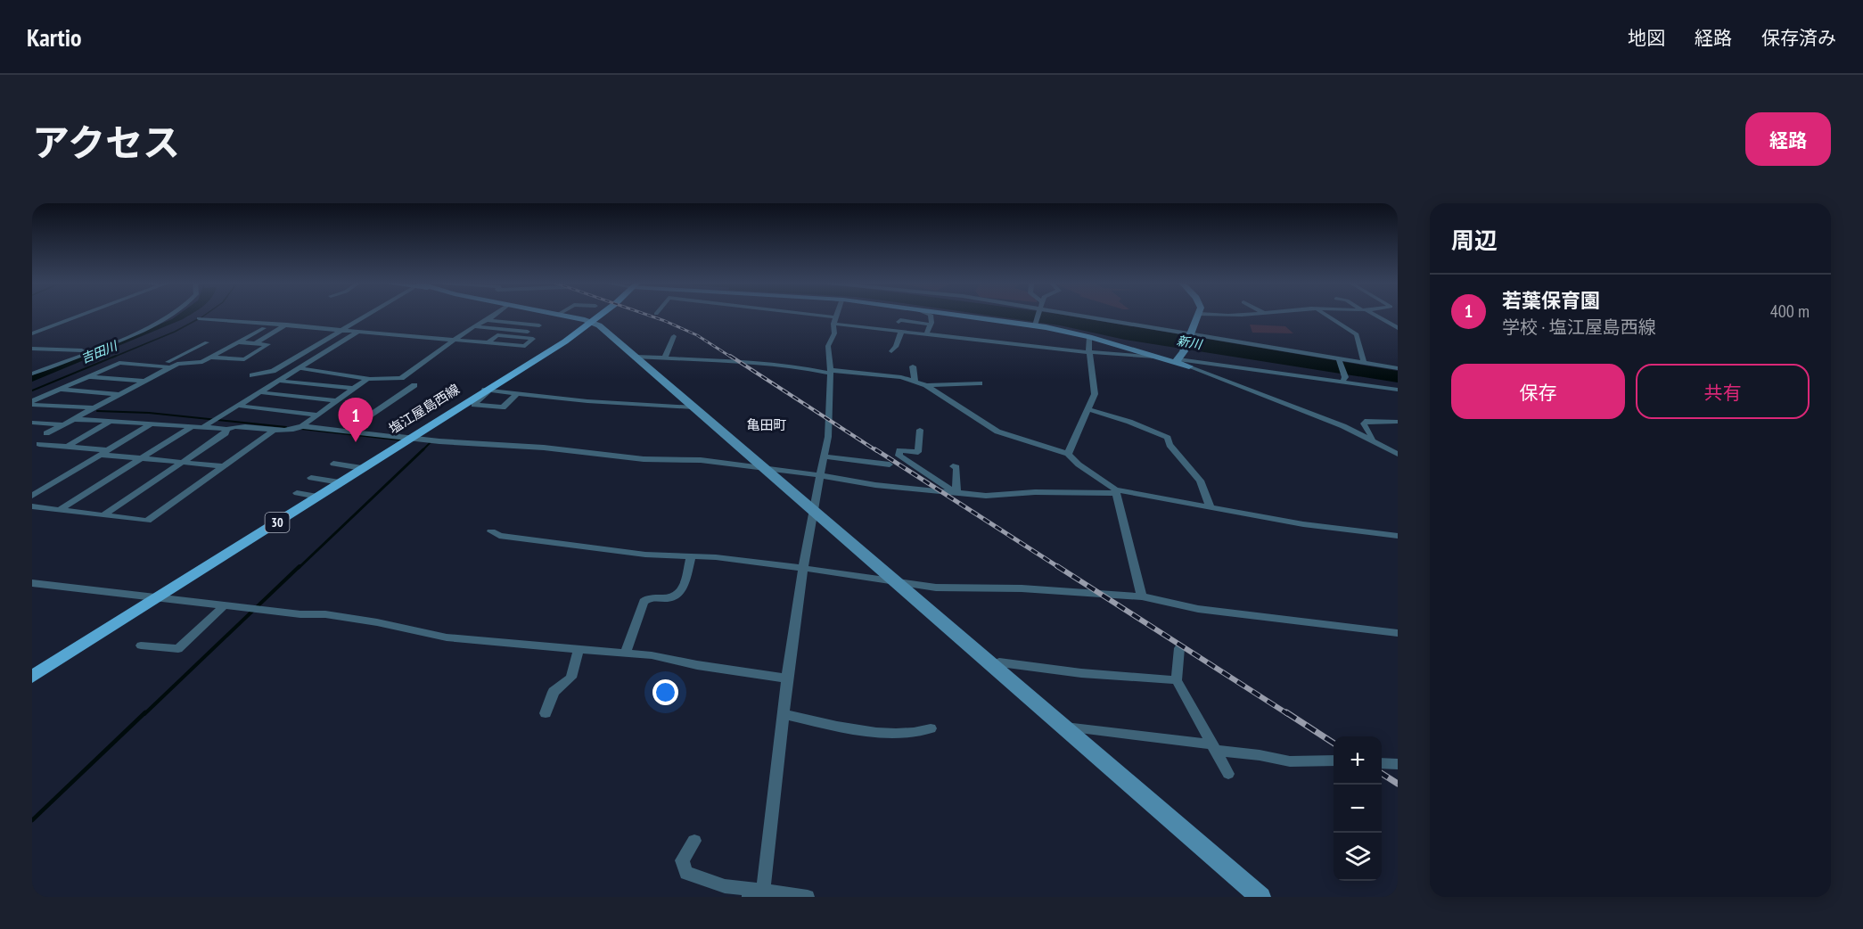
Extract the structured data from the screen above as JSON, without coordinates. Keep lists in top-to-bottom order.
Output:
{
  "streets": {
    "main road": ["塩江屋島西線", "30"]
  },
  "districts": ["亀田町"],
  "water": ["新川", "吉田川"],
  "page": {
    "header": "Kartio",
    "nav": ["地図", "経路", "保存済み"],
    "title": "アクセス",
    "buttons": [
      "経路",
      ["保存", "共有"]
    ],
    "heading": "周辺",
    "list": [
      {
        "mark": "1",
        "name": "若葉保育園",
        "note": "学校 · 塩江屋島西線",
        "value": "400 m"
      }
    ],
    "pins": "1",
    "map_buttons": ["+", "−"]
  }
}
